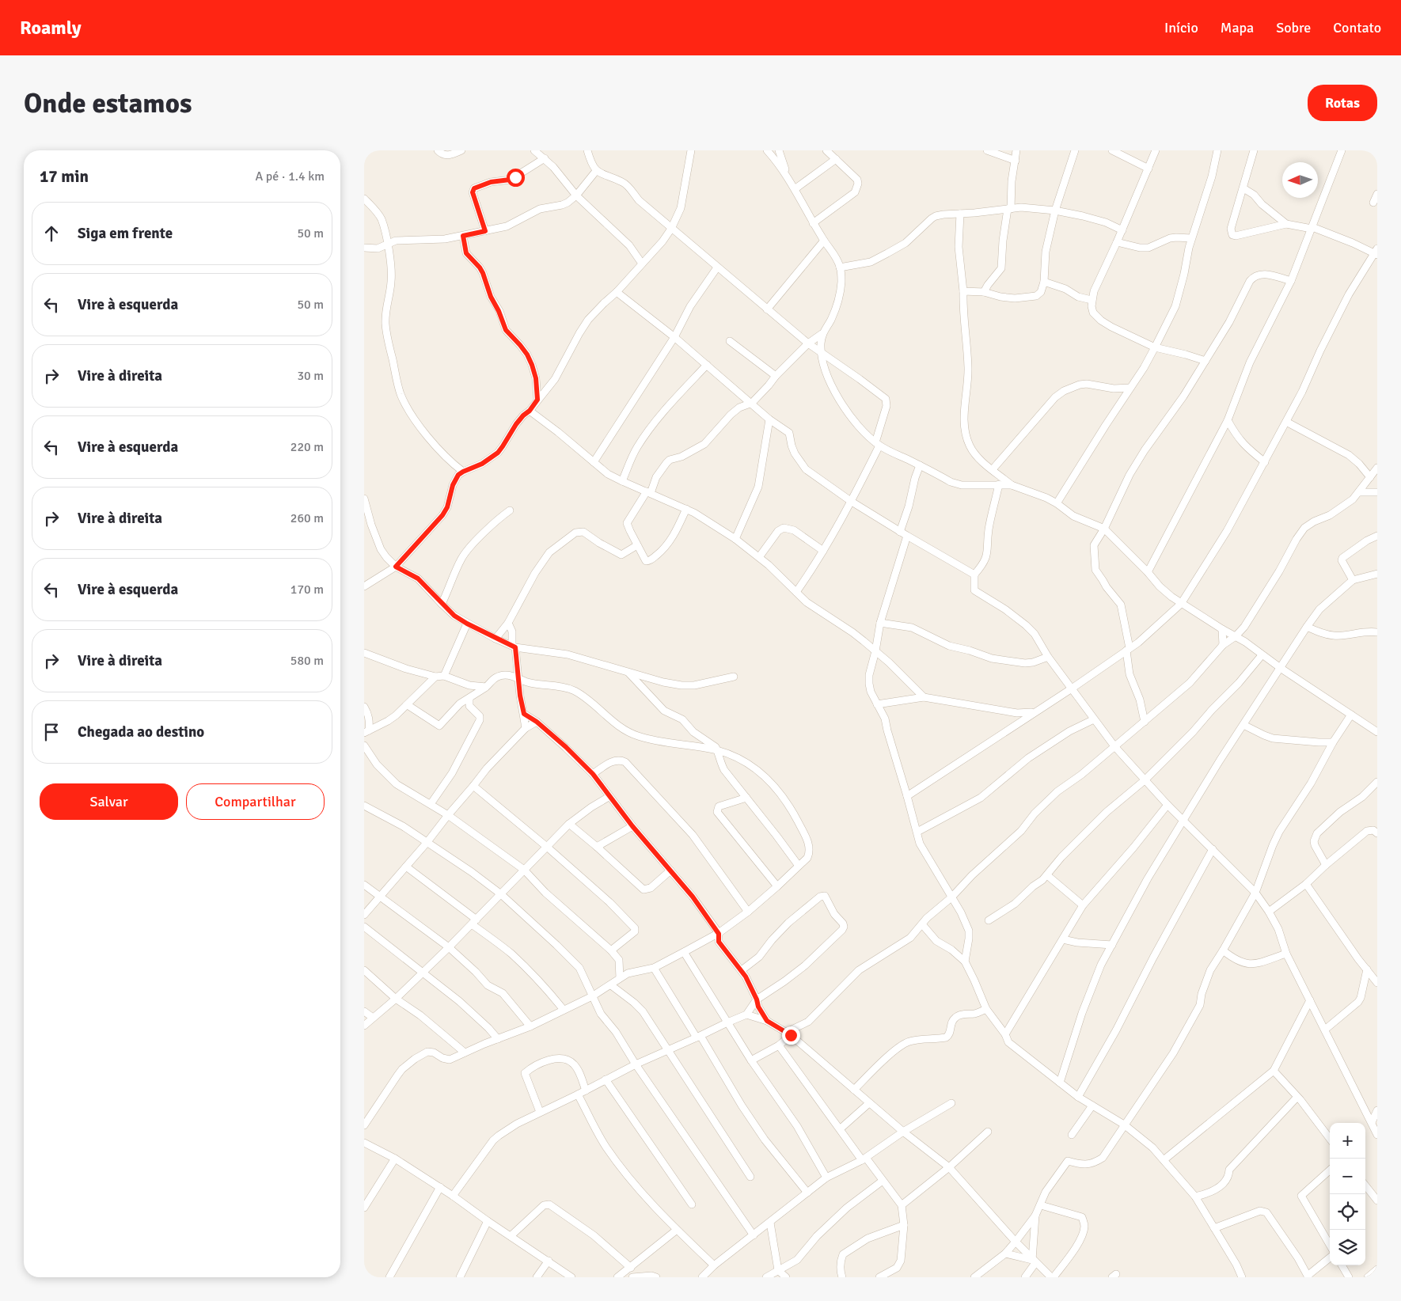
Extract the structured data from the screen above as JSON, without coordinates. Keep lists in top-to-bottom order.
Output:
{
  "north": "left",
  "page": {
    "header": "Roamly",
    "nav": [
      "Início",
      "Mapa",
      "Sobre",
      "Contato"
    ],
    "buttons": [
      "Rotas",
      ["Salvar", "Compartilhar"]
    ],
    "title": "Onde estamos",
    "heading": ["17 min", "A pé · 1.4 km"],
    "list": [
      ["Siga em frente", "50 m"],
      ["Vire à esquerda", "50 m"],
      ["Vire à direita", "30 m"],
      ["Vire à esquerda", "220 m"],
      ["Vire à direita", "260 m"],
      ["Vire à esquerda", "170 m"],
      ["Vire à direita", "580 m"],
      "Chegada ao destino"
    ],
    "map_buttons": ["+", "−"]
  }
}
